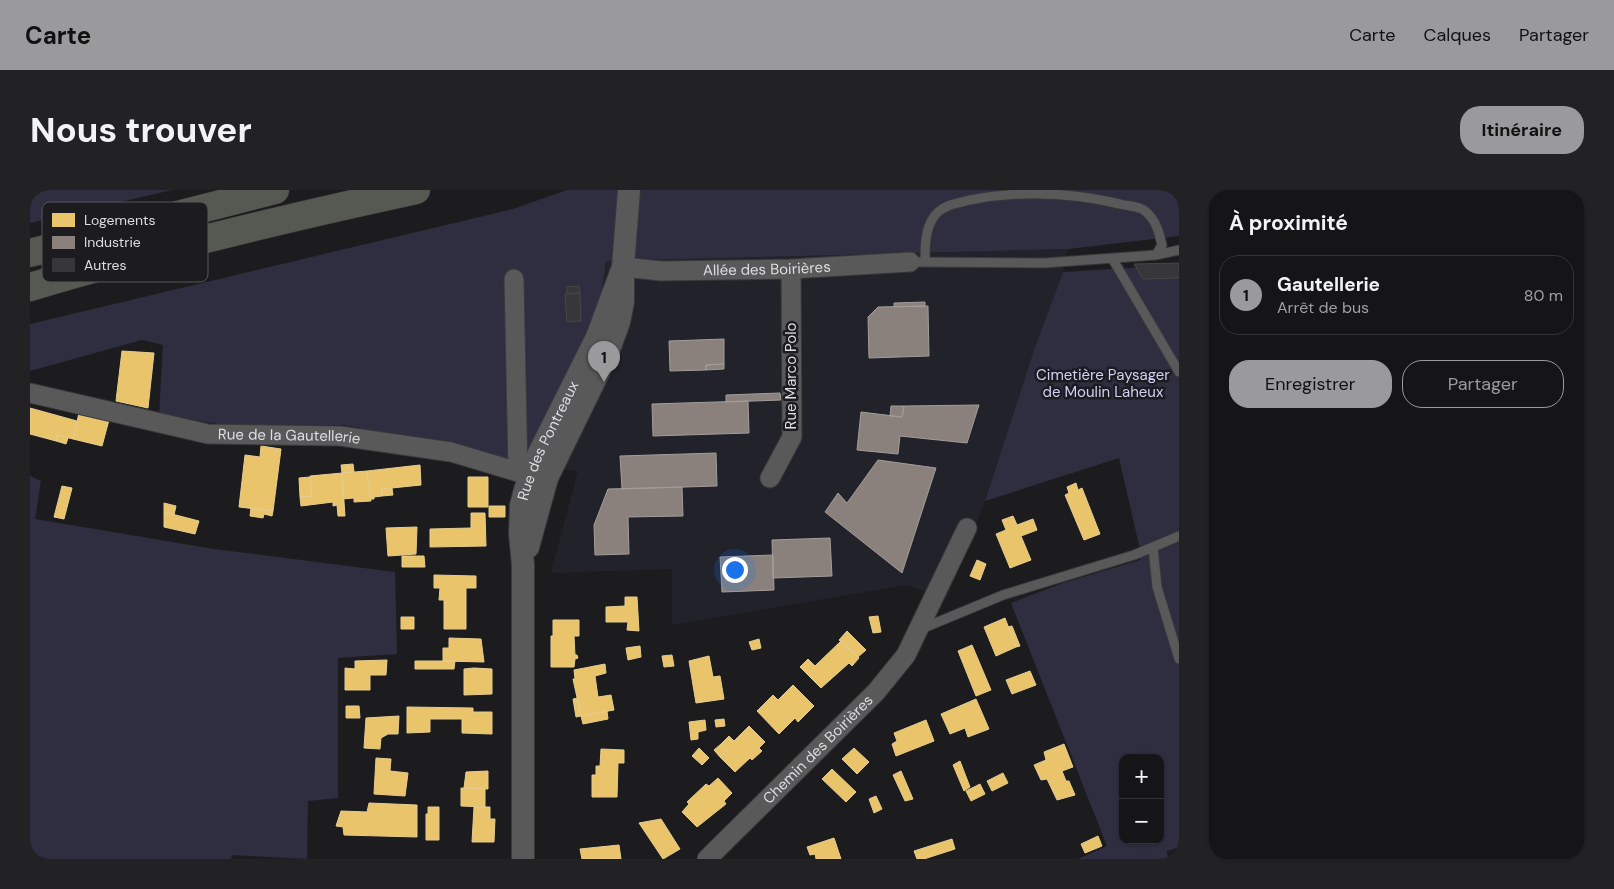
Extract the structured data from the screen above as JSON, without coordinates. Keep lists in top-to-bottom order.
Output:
{
  "streets": {
    "street": [
      "Allée des Boirières",
      "Rue Marco Polo",
      "Rue de la Gautellerie",
      "Rue des Pontreaux",
      "Chemin des Boirières"
    ]
  },
  "crossings": [
    ["Allée des Boirières", "Rue Marco Polo"],
    ["Allée des Boirières", "Rue des Pontreaux"],
    ["Rue de la Gautellerie", "Rue des Pontreaux"]
  ],
  "parks": ["Cimetière Paysager de Moulin Laheux"],
  "legend": ["Logements", "Industrie", "Autres"],
  "page": {
    "header": "Carte",
    "nav": ["Carte", "Calques", "Partager"],
    "buttons": [
      "Itinéraire",
      ["Enregistrer", "Partager"]
    ],
    "title": "Nous trouver",
    "heading": "À proximité",
    "list": [
      {
        "mark": "1",
        "name": "Gautellerie",
        "note": "Arrêt de bus",
        "value": "80 m"
      }
    ],
    "pins": "1",
    "map_buttons": ["+", "−"]
  }
}
